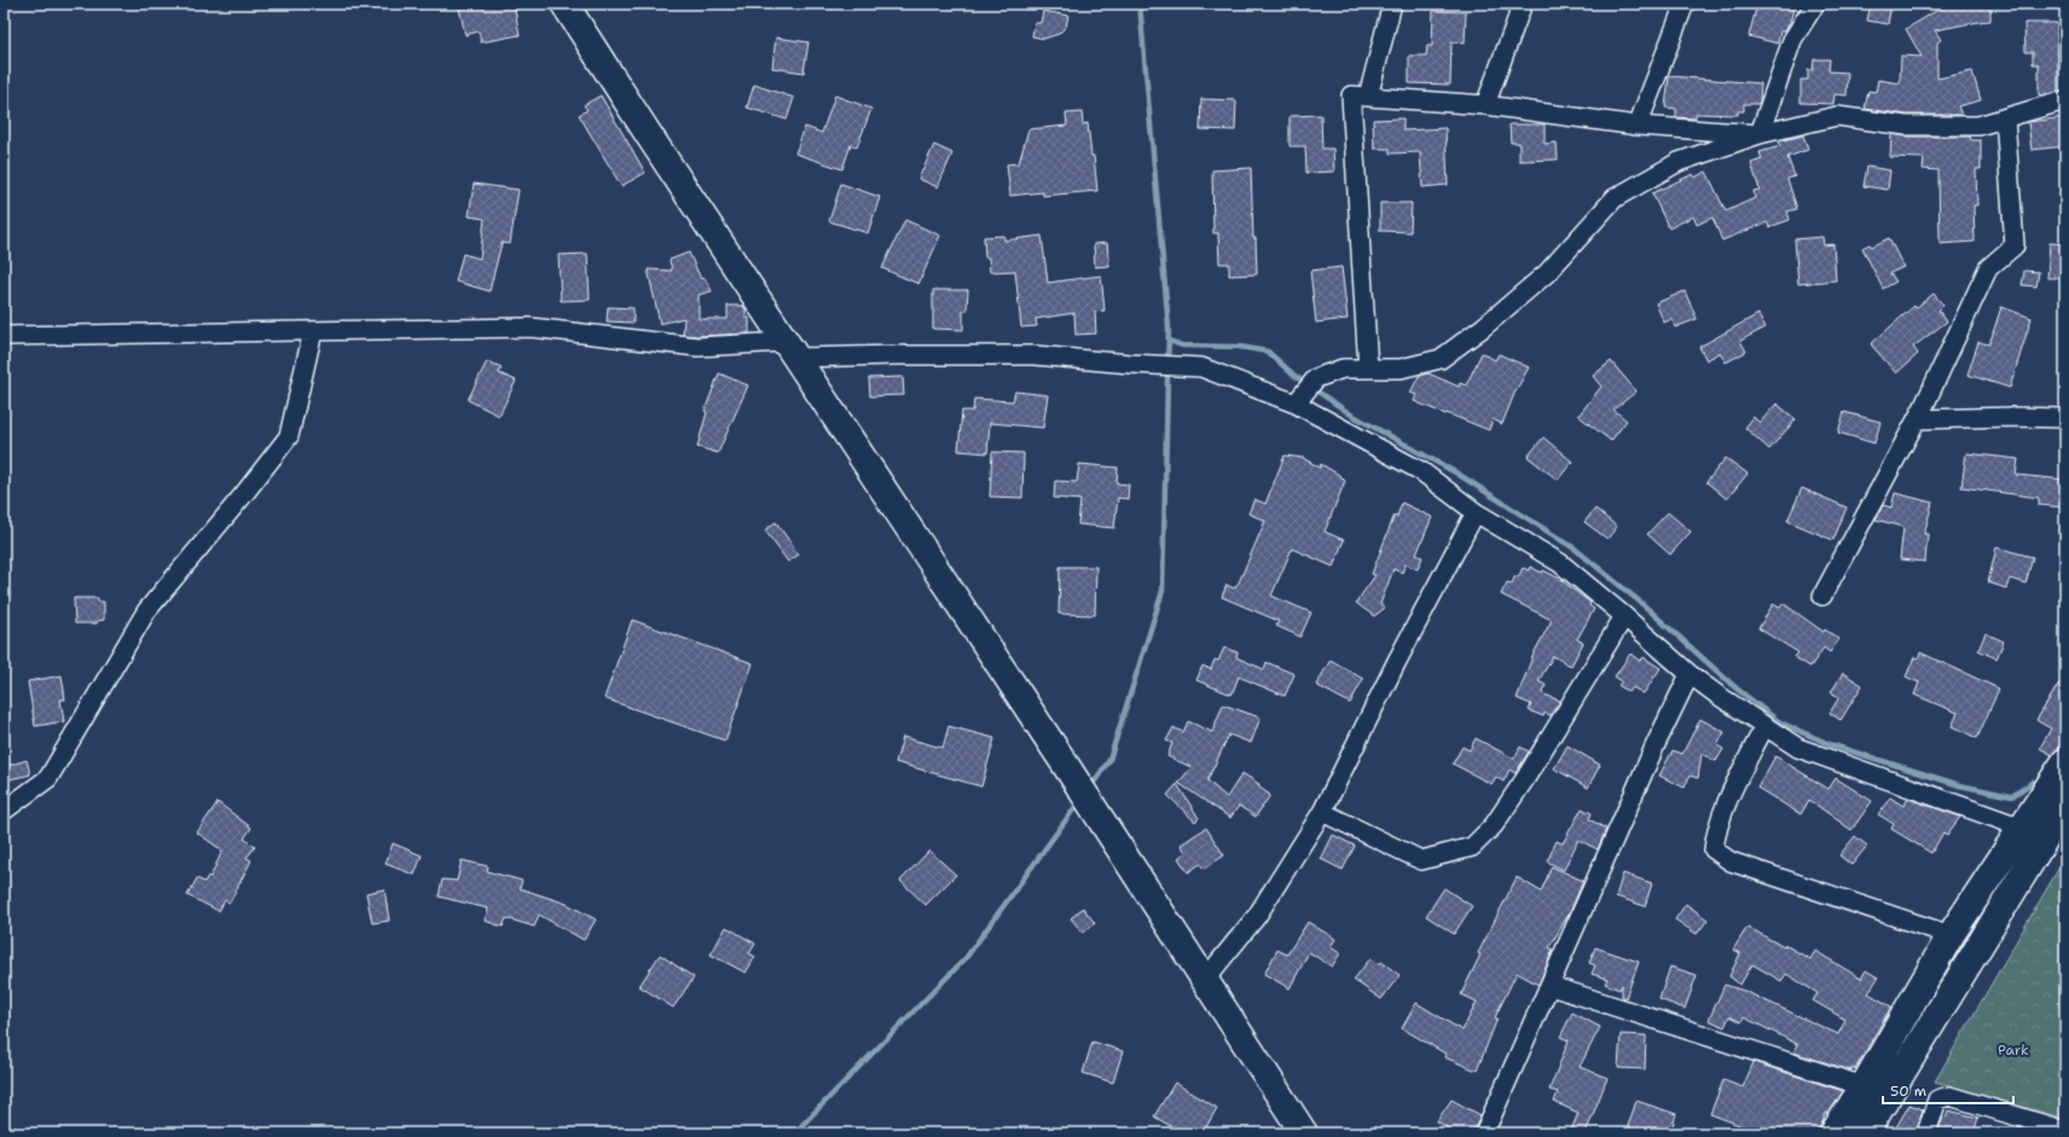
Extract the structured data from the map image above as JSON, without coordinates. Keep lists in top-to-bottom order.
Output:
{
  "parks": ["Park"],
  "scale_bar": "50 m"
}
